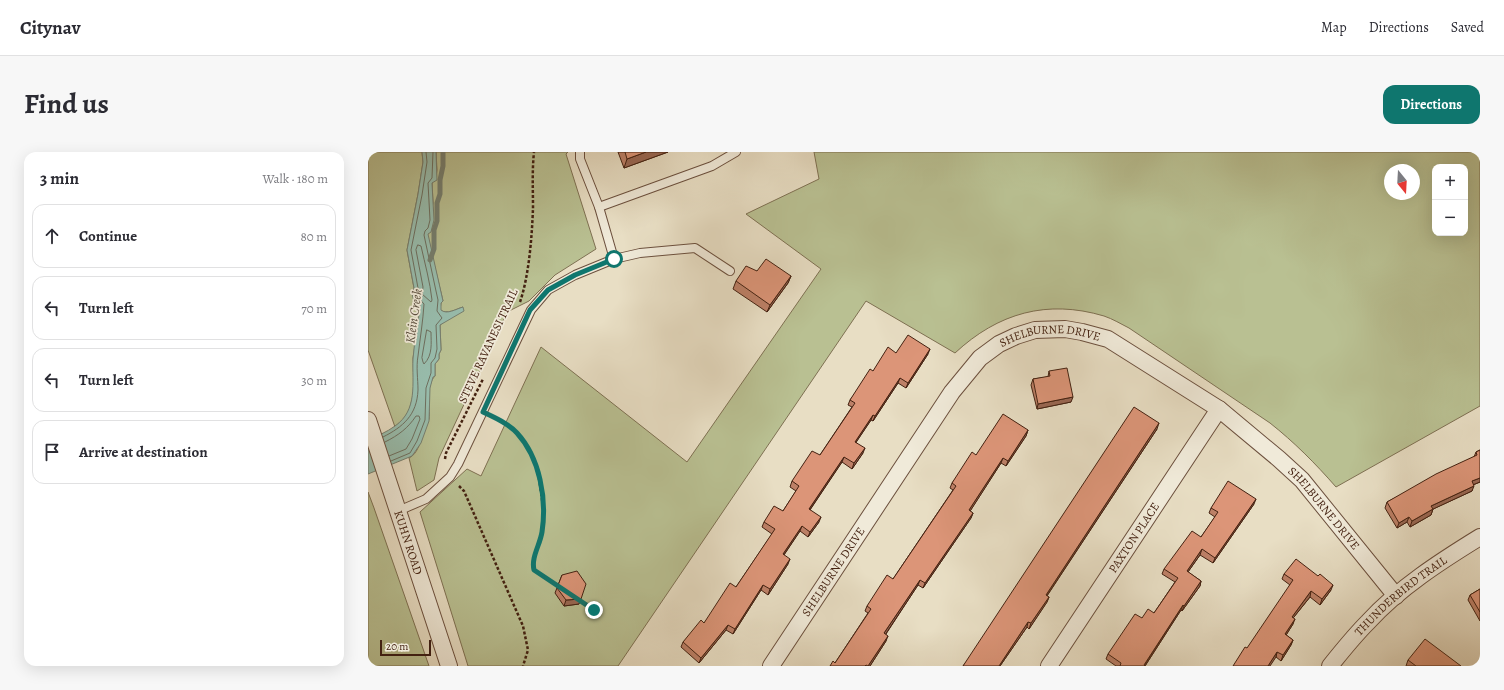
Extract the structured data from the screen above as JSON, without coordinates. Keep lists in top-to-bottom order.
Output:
{
  "streets": {
    "street": [
      "SHELBURNE DRIVE",
      "PAXTON PLACE",
      "KUHN ROAD",
      "THUNDERBIRD TRAIL"
    ],
    "path": ["STEVE RAVANESI TRAIL"]
  },
  "crossings": [
    ["SHELBURNE DRIVE", "PAXTON PLACE"],
    ["SHELBURNE DRIVE", "THUNDERBIRD TRAIL"]
  ],
  "water": ["Klein Creek"],
  "scale_bar": "20 m",
  "north": "bottom",
  "page": {
    "header": "Citynav",
    "nav": ["Map", "Directions", "Saved"],
    "title": "Find us",
    "buttons": "Directions",
    "heading": ["3 min", "Walk · 180 m"],
    "map_buttons": ["+", "−"],
    "list": [
      ["Continue", "80 m"],
      ["Turn left", "70 m"],
      ["Turn left", "30 m"],
      "Arrive at destination"
    ],
    "scale": "20 m"
  }
}
